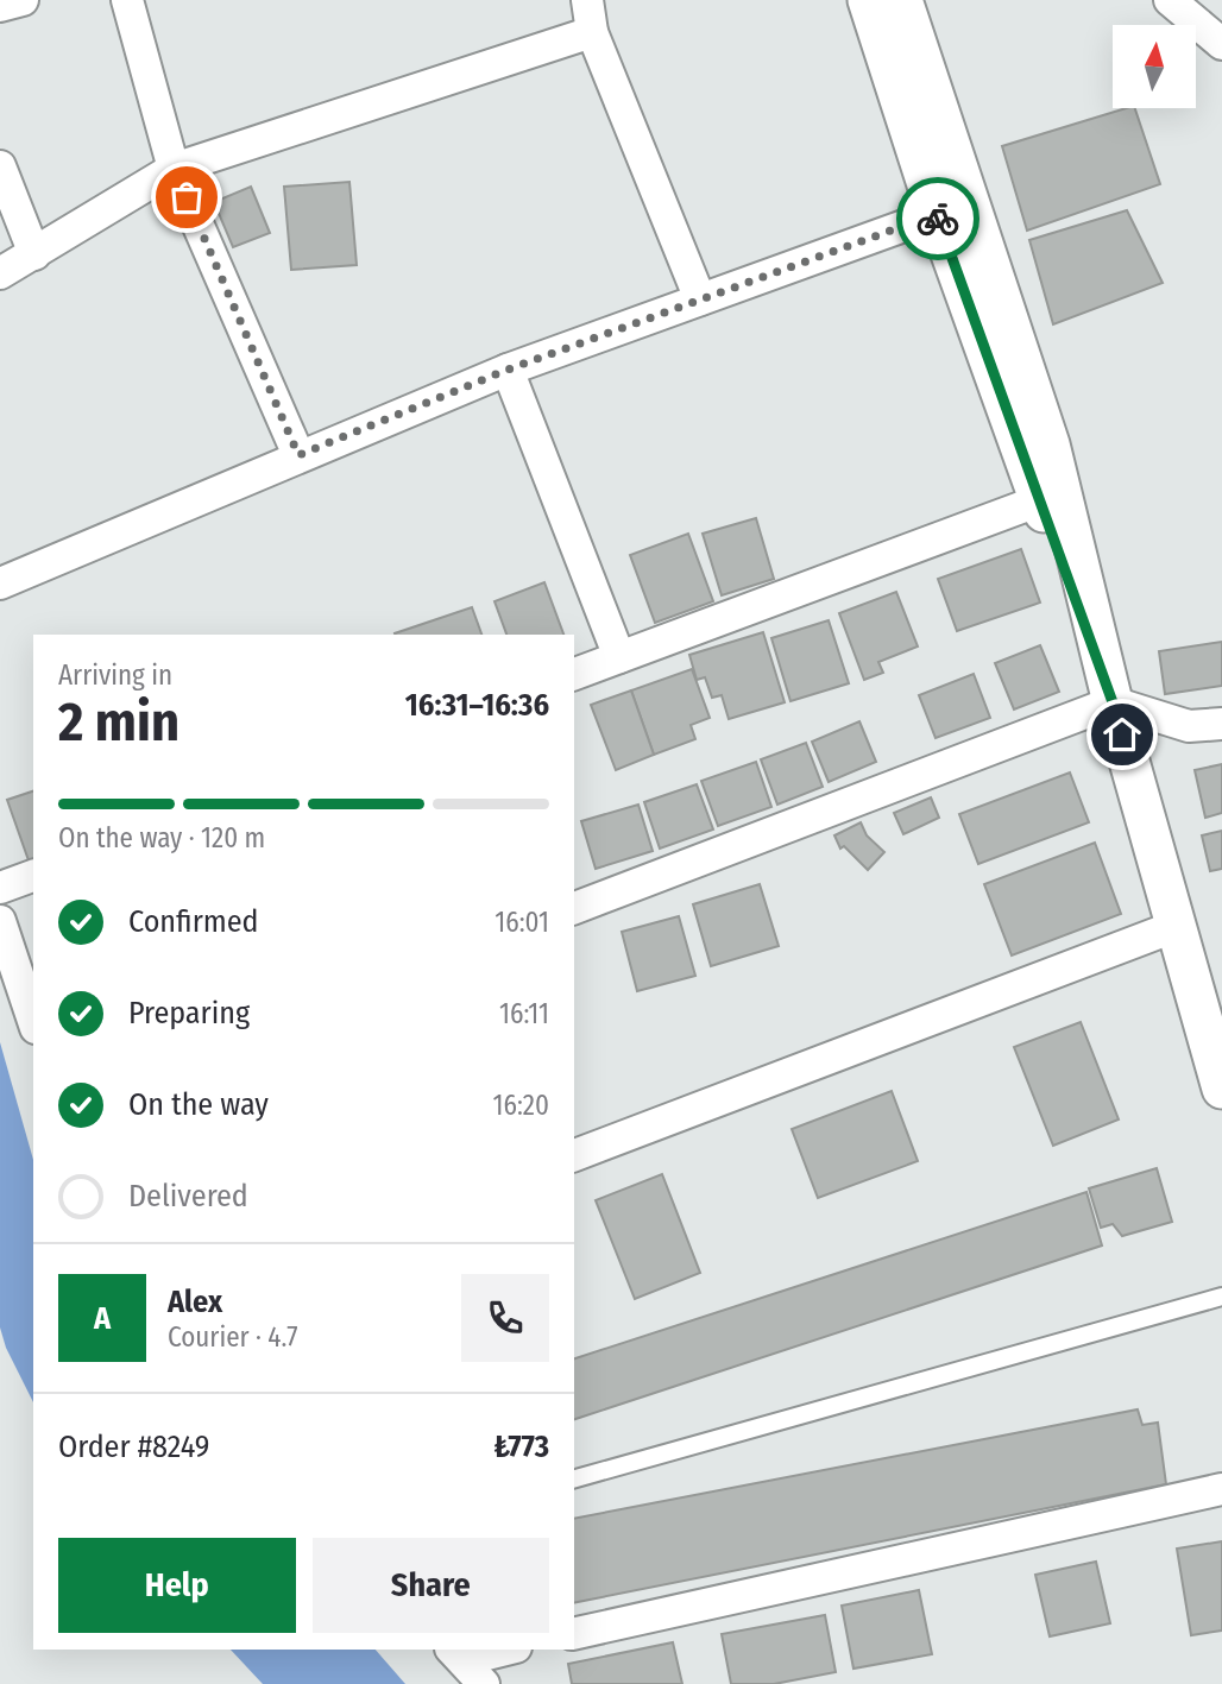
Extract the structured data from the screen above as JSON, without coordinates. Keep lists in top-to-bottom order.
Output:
{
  "north": "top",
  "page": {
    "heading": ["2 min", "Arriving in", "16:31–16:36"],
    "panel": [
      "Alex",
      "Courier · 4.7",
      "Order #8249",
      "₺773"
    ],
    "bar": "On the way · 120 m",
    "list": [
      ["Confirmed", "16:01"],
      ["Preparing", "16:11"],
      ["On the way", "16:20"],
      "Delivered"
    ],
    "round": "A",
    "buttons": ["Help", "Share"]
  }
}
